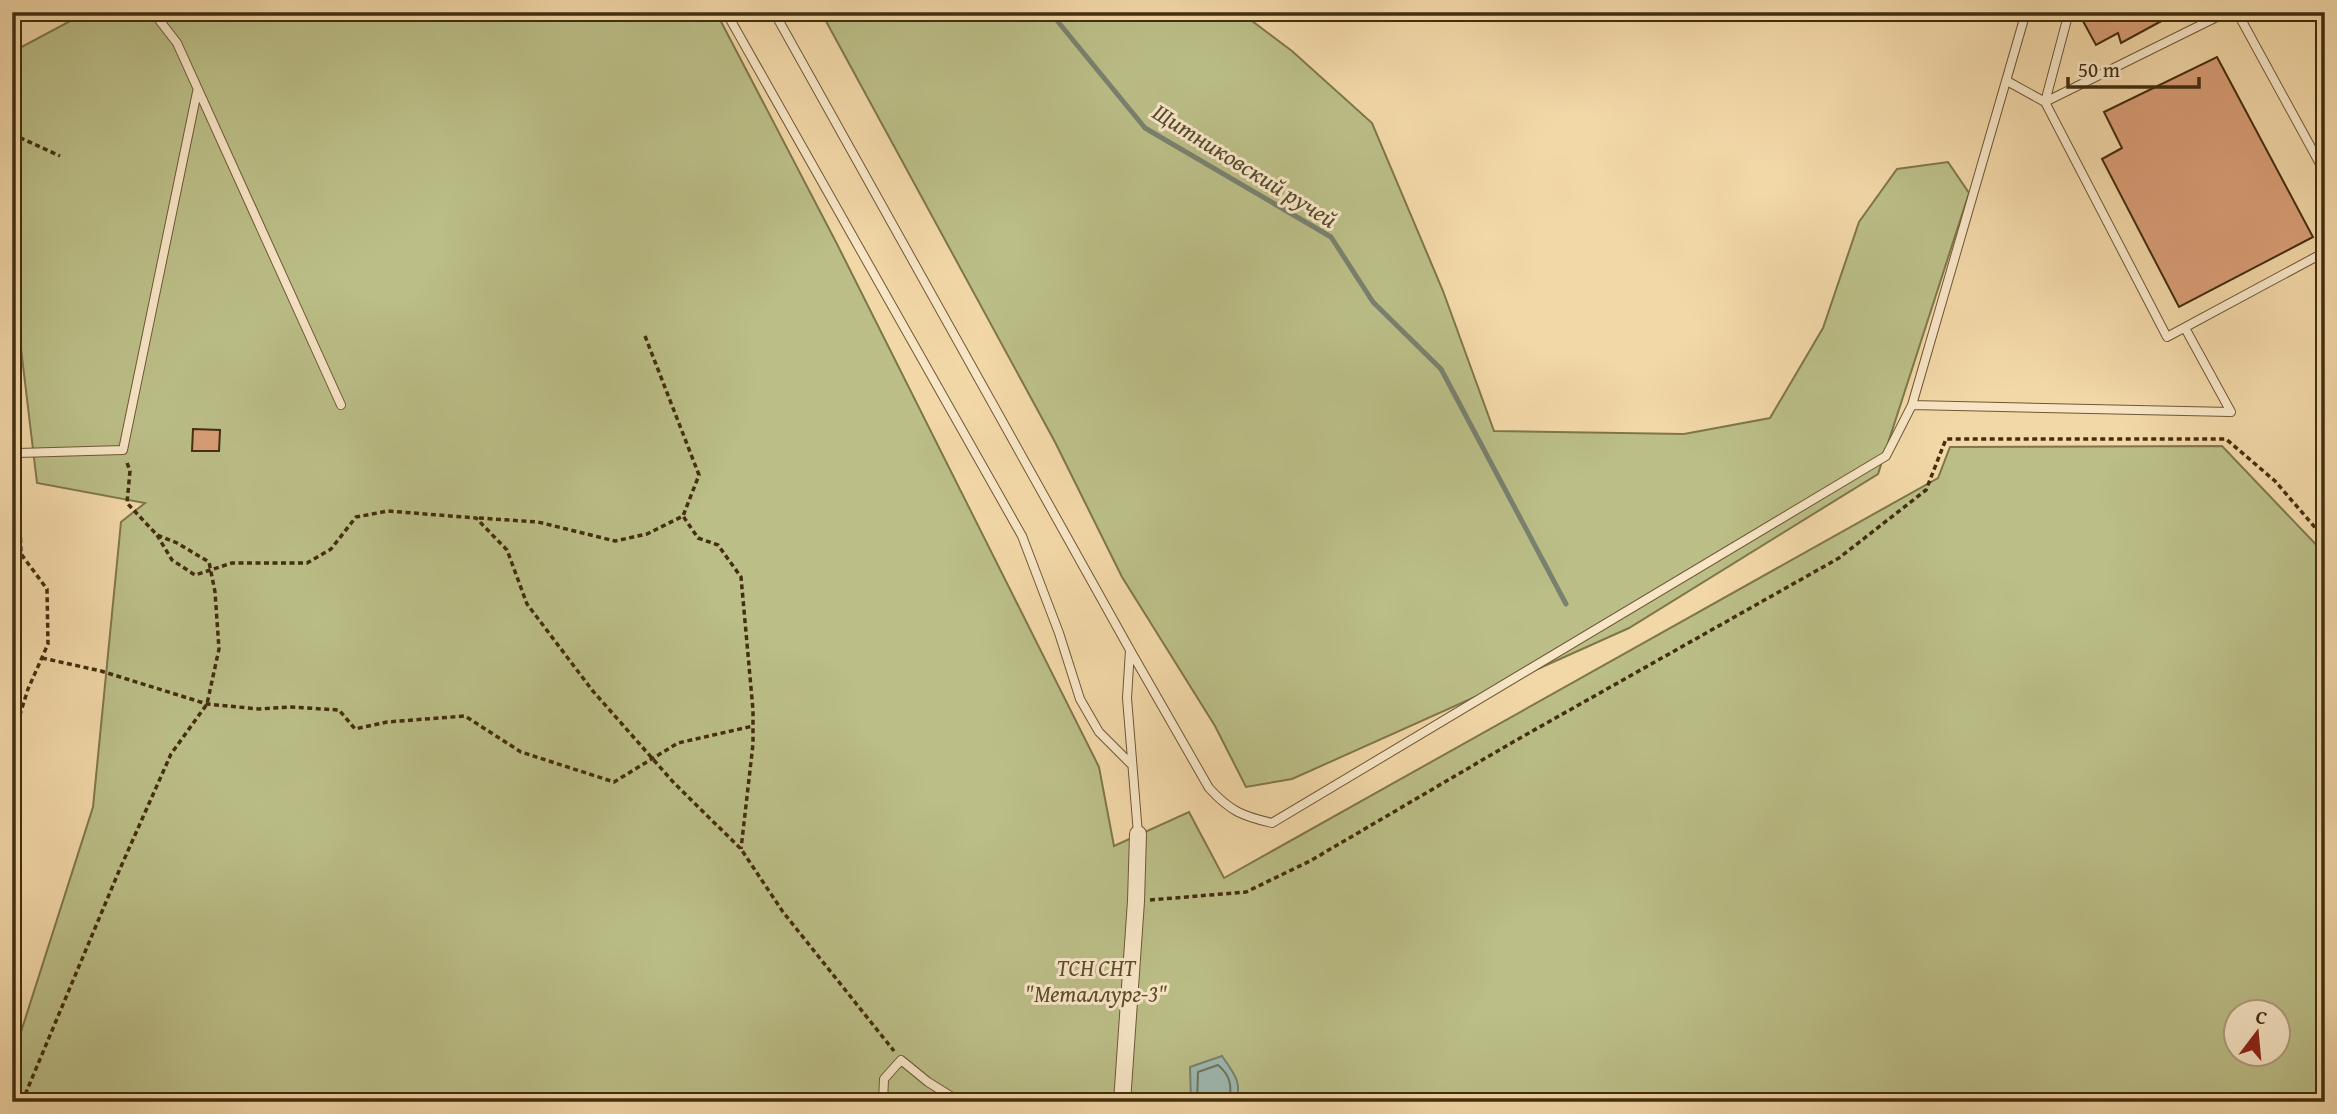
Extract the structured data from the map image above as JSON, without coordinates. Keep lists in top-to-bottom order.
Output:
{
  "water": ["Щитниковский ручей"],
  "parks": ["ТСН СНТ \"Металлург-3\""],
  "scale_bar": "50 m",
  "north": "top"
}
